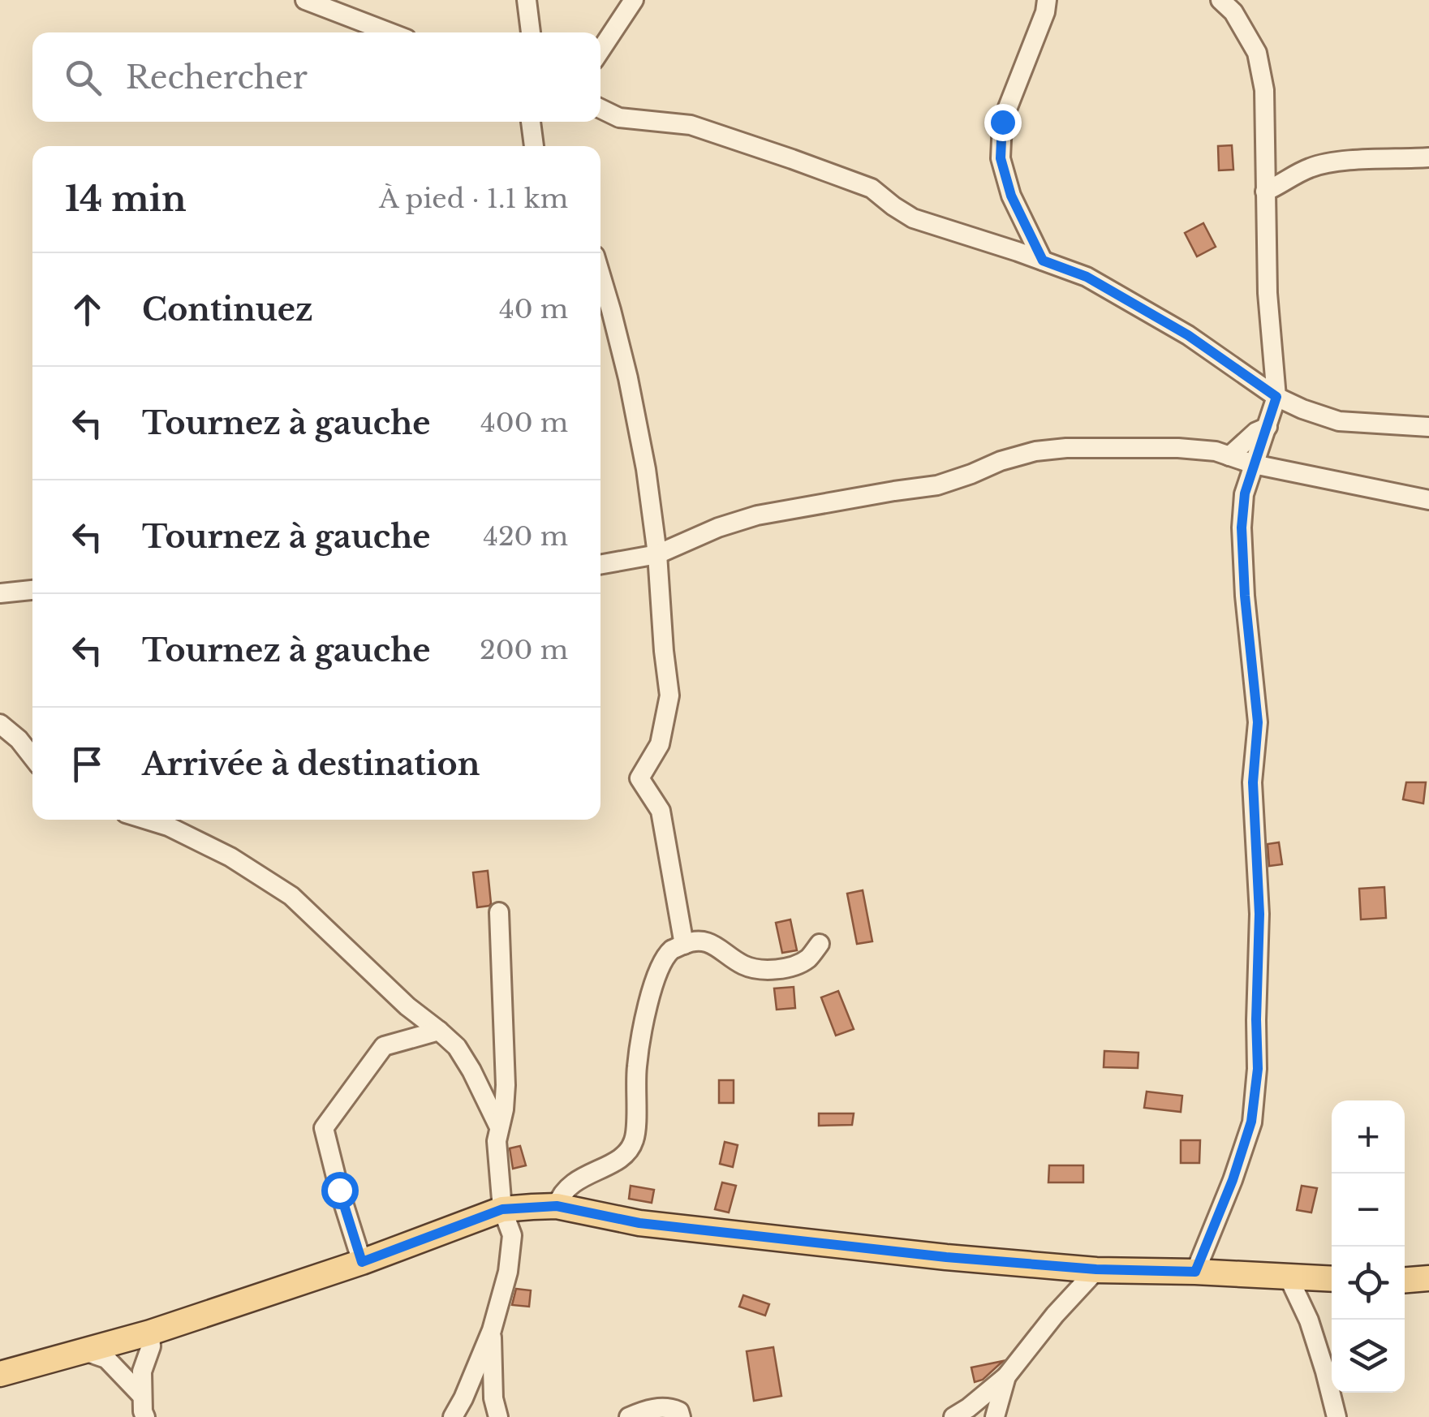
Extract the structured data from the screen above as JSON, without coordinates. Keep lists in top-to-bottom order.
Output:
{
  "page": {
    "search": "Rechercher",
    "heading": ["14 min", "À pied · 1.1 km"],
    "list": [
      ["Continuez", "40 m"],
      ["Tournez à gauche", "400 m"],
      ["Tournez à gauche", "420 m"],
      ["Tournez à gauche", "200 m"],
      "Arrivée à destination"
    ],
    "map_buttons": ["+", "−"]
  }
}
